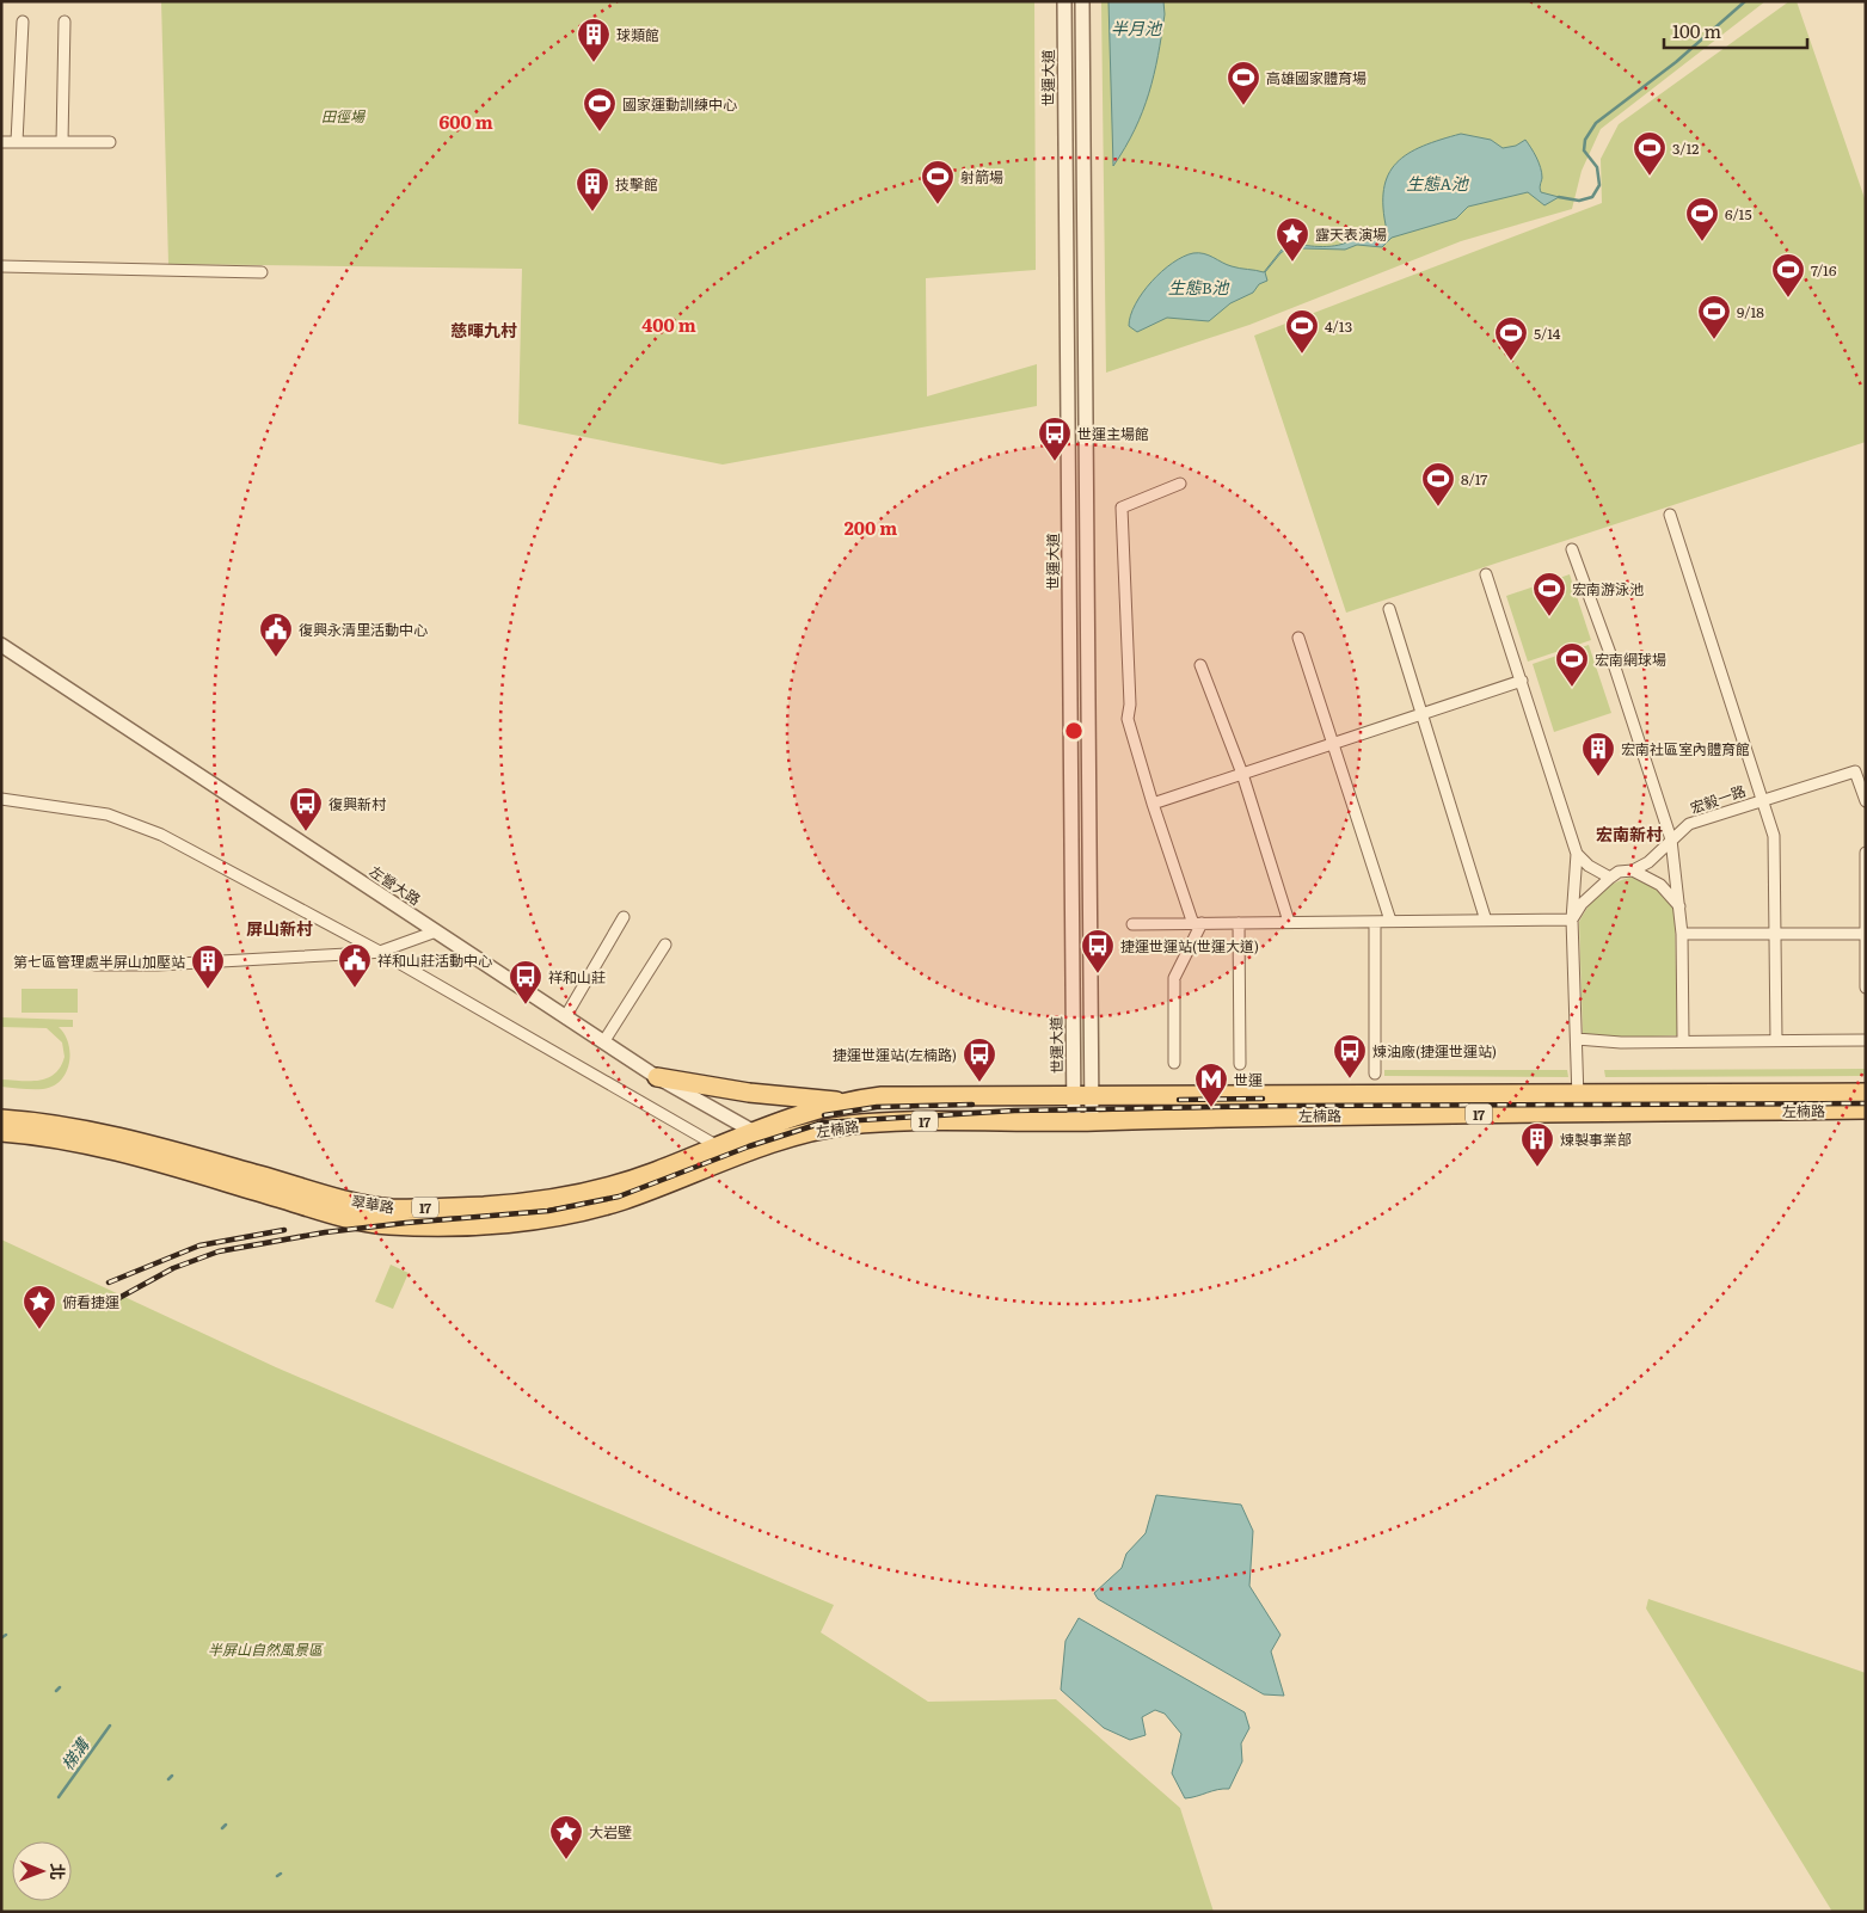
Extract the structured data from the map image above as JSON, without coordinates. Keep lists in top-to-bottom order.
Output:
{
  "streets": {
    "main road": ["左楠路", "17", "翠華路"],
    "street": ["世運大道", "宏毅一路", "左營大路"]
  },
  "crossings": [
    ["世運大道", "左楠路"],
    ["左營大路", "左楠路"],
    ["左營大路", "翠華路"],
    ["左楠路", "翠華路"]
  ],
  "districts": ["慈暉九村", "宏南新村", "屏山新村"],
  "water": [
    "半月池",
    "生態A池",
    "生態B池",
    "梯溝"
  ],
  "parks": ["田徑場", "半屏山自然風景區"],
  "places": {
    "building": [
      "球類館",
      "技擊館",
      "宏南社區室內體育館",
      "第七區管理處半屏山加壓站",
      "煉製事業部"
    ],
    "sports": [
      "高雄國家體育場",
      "國家運動訓練中心",
      "3/12",
      "射箭場",
      "6/15",
      "7/16",
      "9/18",
      "4/13",
      "5/14",
      "8/17",
      "宏南游泳池",
      "宏南網球場"
    ],
    "place": ["露天表演場", "俯看捷運", "大岩壁"],
    "bus stop": [
      "世運主場館",
      "復興新村",
      "捷運世運站(世運大道)",
      "祥和山莊",
      "煉油廠(捷運世運站)",
      "捷運世運站(左楠路)"
    ],
    "public building": ["復興永清里活動中心", "祥和山莊活動中心"],
    "metro station": ["世運"]
  },
  "scale_bar": "100 m",
  "north": "right",
  "rings": ["600 m", "400 m", "200 m"]
}
